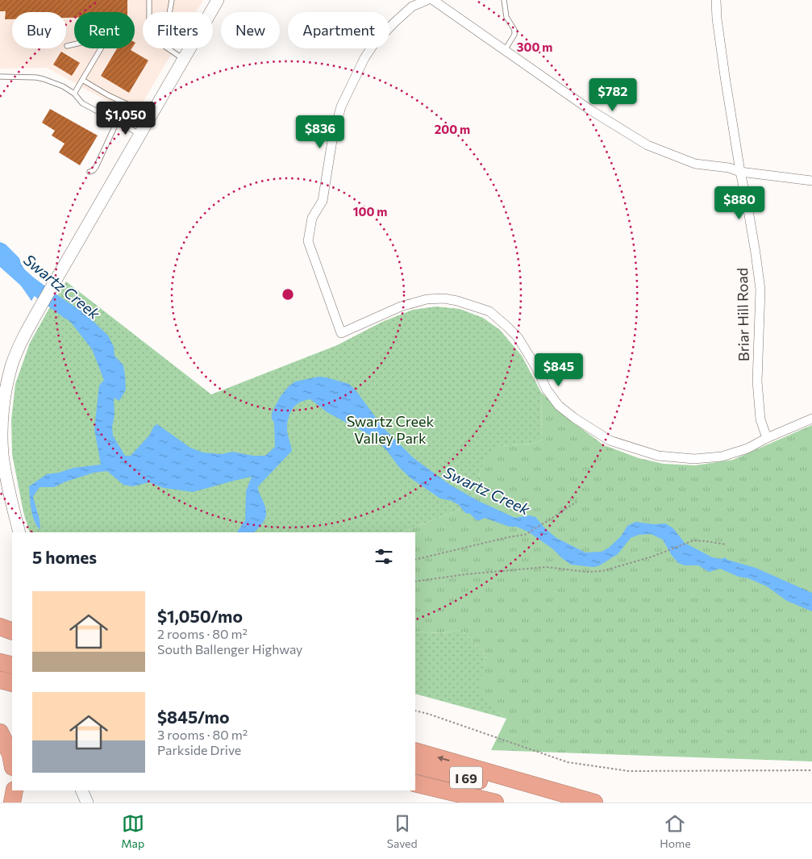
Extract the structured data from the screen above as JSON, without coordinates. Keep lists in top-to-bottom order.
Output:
{
  "streets": {
    "highway": ["I 69"],
    "street": ["Briar Hill Road"]
  },
  "water": ["Swartz Creek"],
  "parks": ["Swartz Creek Valley Park"],
  "page": {
    "chip": [
      "Buy",
      "Rent",
      "Filters",
      "New",
      "Apartment"
    ],
    "price": [
      "$782",
      "$1,050",
      "$836",
      "$880",
      "$845"
    ],
    "heading": "5 homes",
    "list": [
      {
        "name": "$1,050/mo",
        "note": "2 rooms · 80 m² · South Ballenger Highway"
      },
      {
        "name": "$845/mo",
        "note": "3 rooms · 80 m² · Parkside Drive"
      }
    ],
    "tabs": ["Map", "Saved", "Home"]
  },
  "rings": ["300 m", "200 m", "100 m"]
}
